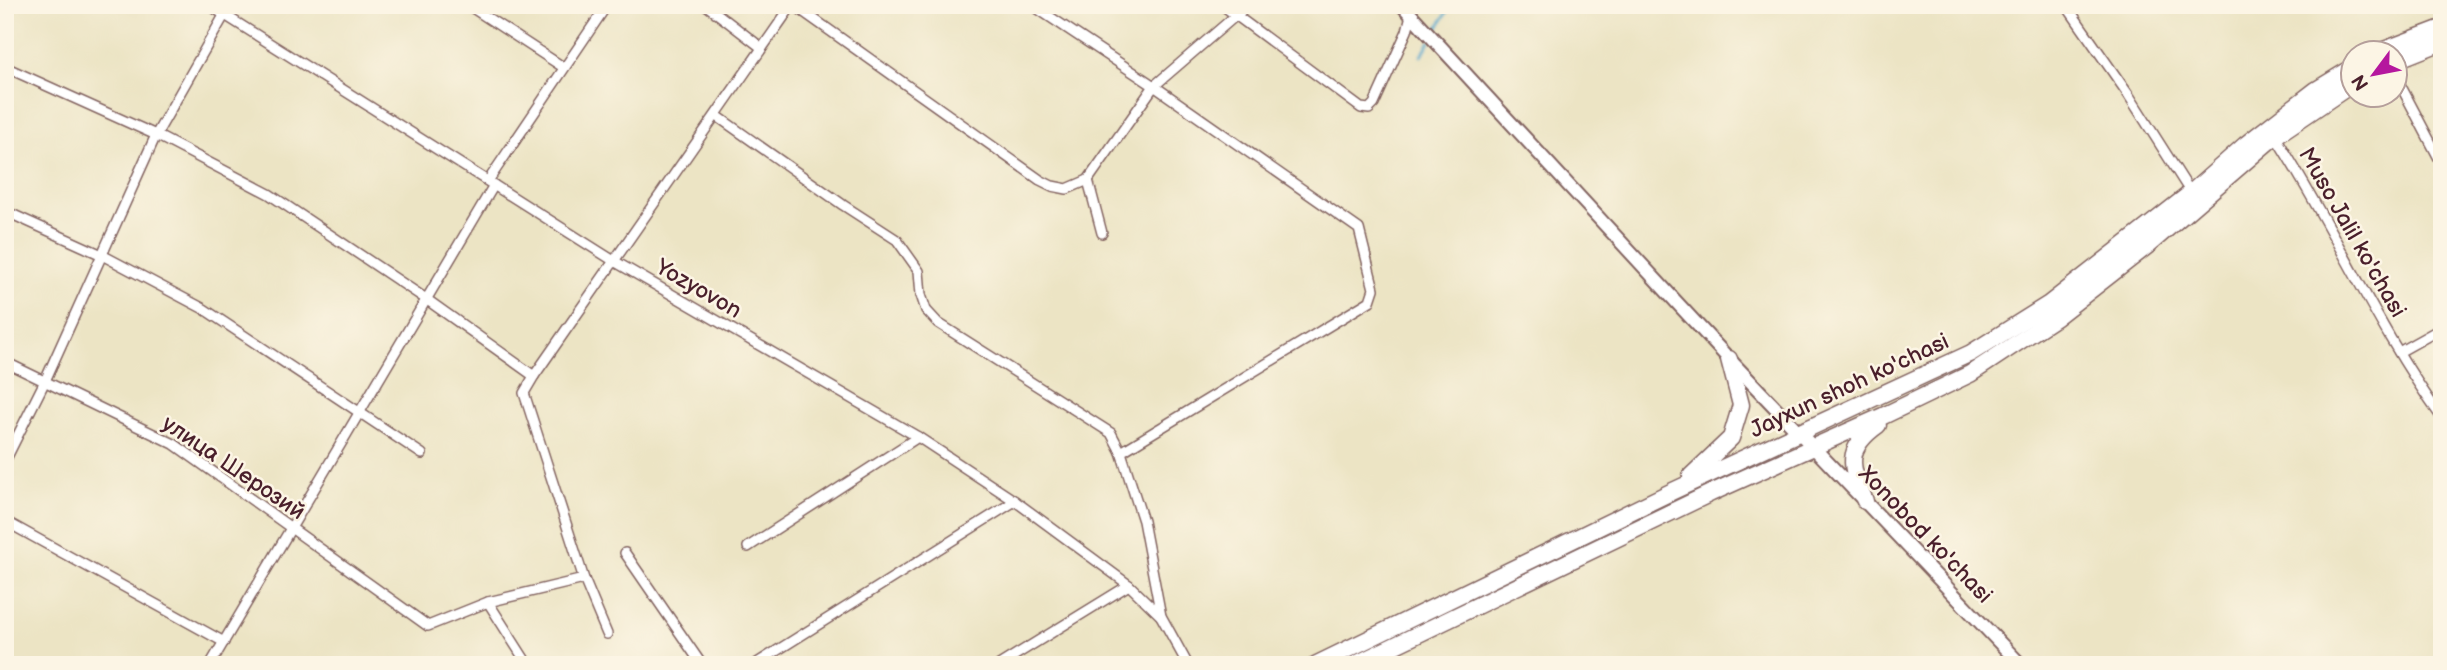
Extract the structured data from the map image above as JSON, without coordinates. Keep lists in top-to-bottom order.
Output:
{
  "streets": {
    "highway": ["Jayxun shoh ko'chasi"],
    "main road": ["Xonobod ko'chasi"],
    "street": ["Muso Jalil ko'chasi", "Yozyovon", "улица Шерозий"]
  },
  "crossings": [
    ["Muso Jalil ko'chasi", "Jayxun shoh ko'chasi"],
    ["Jayxun shoh ko'chasi", "Xonobod ko'chasi"]
  ],
  "north": "bottom left"
}
